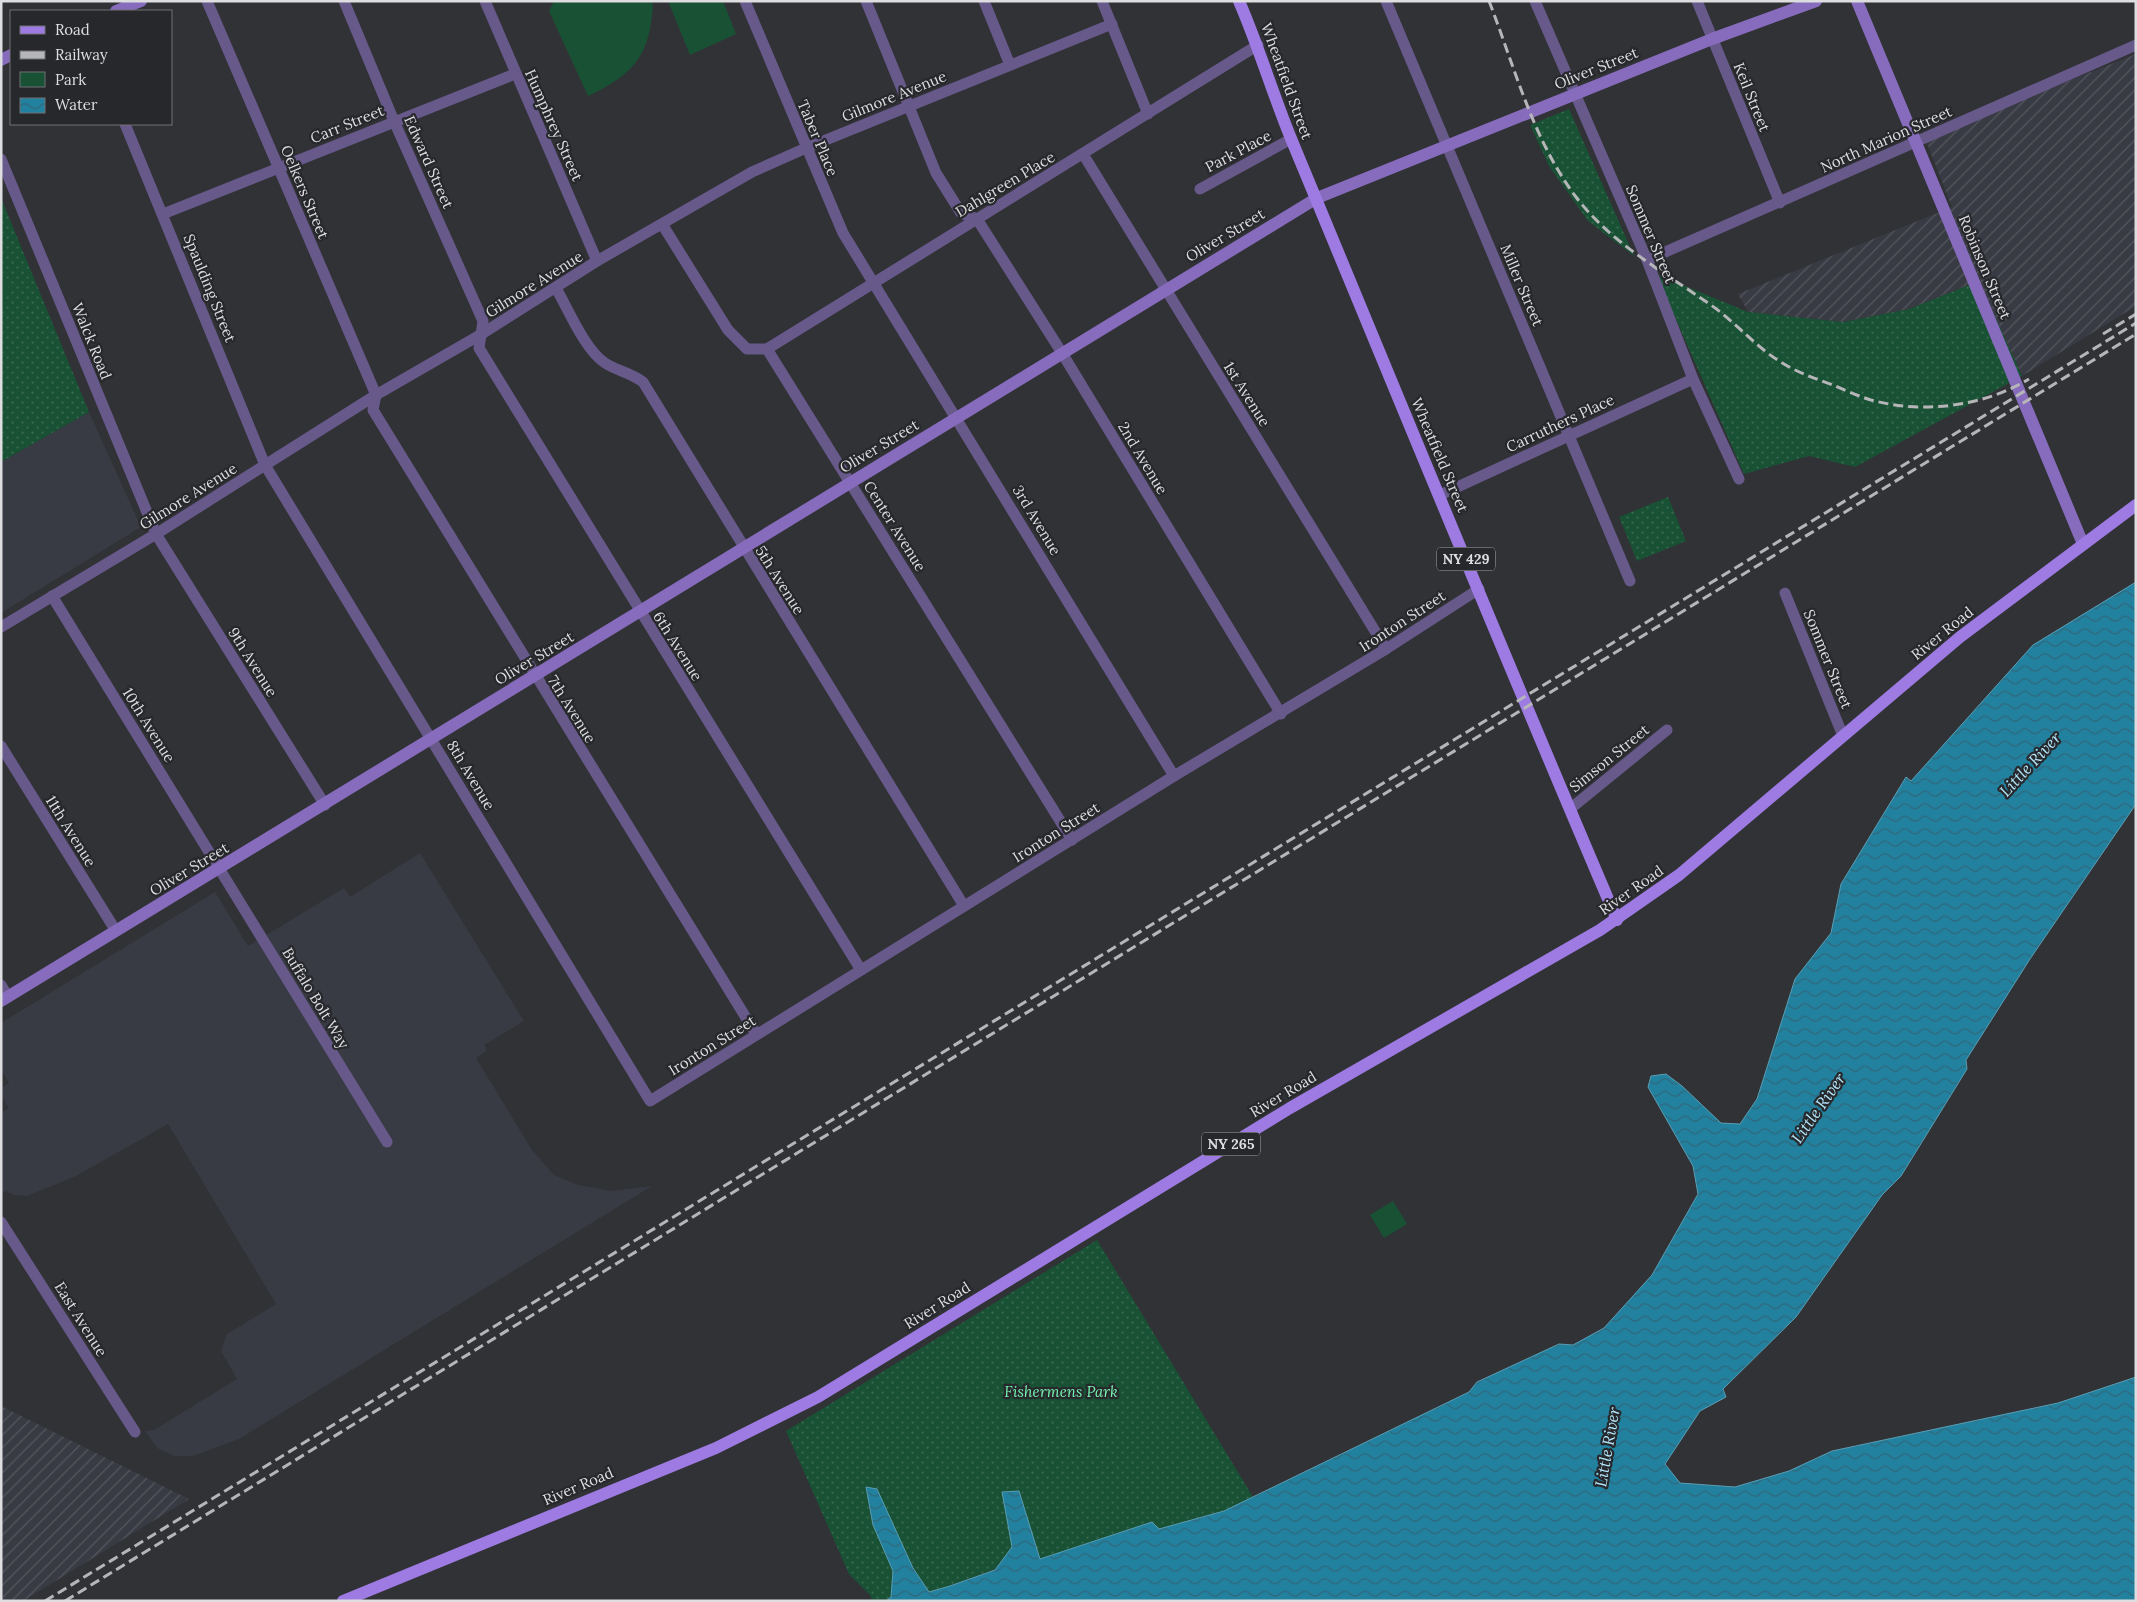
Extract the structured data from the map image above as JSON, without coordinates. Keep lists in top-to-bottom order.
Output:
{
  "streets": {
    "main road": [
      "Oliver Street",
      "Wheatfield Street",
      "Robinson Street",
      "NY 429",
      "River Road",
      "NY 265"
    ],
    "street": [
      "Gilmore Avenue",
      "Keil Street",
      "Carr Street",
      "Humphrey Street",
      "Taber Place",
      "North Marion Street",
      "Park Place",
      "Edward Street",
      "Dahlgreen Place",
      "Oelkers Street",
      "Sommer Street",
      "Miller Street",
      "Spaulding Street",
      "Walck Road",
      "1st Avenue",
      "Carruthers Place",
      "2nd Avenue",
      "3rd Avenue",
      "Center Avenue",
      "5th Avenue",
      "Ironton Street",
      "6th Avenue",
      "9th Avenue",
      "7th Avenue",
      "10th Avenue",
      "Simson Street",
      "8th Avenue",
      "11th Avenue",
      "Buffalo Bolt Way",
      "East Avenue"
    ]
  },
  "crossings": [
    ["Oliver Street", "Wheatfield Street"],
    ["Oliver Street", "Keil Street"],
    ["Oliver Street", "Sommer Street"],
    ["Oliver Street", "Miller Street"],
    ["Oliver Street", "1st Avenue"],
    ["Oliver Street", "2nd Avenue"],
    ["Oliver Street", "3rd Avenue"],
    ["Oliver Street", "Center Avenue"],
    ["Oliver Street", "5th Avenue"],
    ["Oliver Street", "6th Avenue"],
    ["Oliver Street", "9th Avenue"],
    ["Oliver Street", "7th Avenue"],
    ["Oliver Street", "10th Avenue"],
    ["Oliver Street", "8th Avenue"],
    ["Oliver Street", "11th Avenue"],
    ["Oliver Street", "Buffalo Bolt Way"],
    ["Wheatfield Street", "Park Place"],
    ["Wheatfield Street", "Dahlgreen Place"],
    ["Wheatfield Street", "Carruthers Place"],
    ["Wheatfield Street", "Ironton Street"],
    ["Wheatfield Street", "River Road"],
    ["Wheatfield Street", "Simson Street"],
    ["Gilmore Avenue", "Humphrey Street"],
    ["Gilmore Avenue", "Taber Place"],
    ["Gilmore Avenue", "Edward Street"],
    ["Gilmore Avenue", "Oelkers Street"],
    ["Gilmore Avenue", "Spaulding Street"],
    ["Gilmore Avenue", "Walck Road"],
    ["Gilmore Avenue", "5th Avenue"],
    ["Gilmore Avenue", "6th Avenue"],
    ["Gilmore Avenue", "9th Avenue"],
    ["Gilmore Avenue", "7th Avenue"],
    ["Gilmore Avenue", "10th Avenue"],
    ["Gilmore Avenue", "8th Avenue"],
    ["Keil Street", "North Marion Street"],
    ["Carr Street", "Humphrey Street"],
    ["Carr Street", "Edward Street"],
    ["Carr Street", "Oelkers Street"],
    ["Carr Street", "Spaulding Street"],
    ["Taber Place", "Dahlgreen Place"],
    ["Taber Place", "3rd Avenue"],
    ["North Marion Street", "Sommer Street"],
    ["North Marion Street", "Robinson Street"],
    ["Edward Street", "6th Avenue"],
    ["Dahlgreen Place", "1st Avenue"],
    ["Dahlgreen Place", "2nd Avenue"],
    ["Dahlgreen Place", "3rd Avenue"],
    ["Dahlgreen Place", "Center Avenue"],
    ["Oelkers Street", "7th Avenue"],
    ["Sommer Street", "Carruthers Place"],
    ["Sommer Street", "River Road"],
    ["Robinson Street", "River Road"],
    ["Miller Street", "Carruthers Place"],
    ["Spaulding Street", "8th Avenue"],
    ["Walck Road", "9th Avenue"],
    ["1st Avenue", "Ironton Street"],
    ["2nd Avenue", "Ironton Street"],
    ["3rd Avenue", "Ironton Street"],
    ["Center Avenue", "Ironton Street"],
    ["5th Avenue", "Ironton Street"],
    ["Ironton Street", "6th Avenue"],
    ["Ironton Street", "7th Avenue"],
    ["Ironton Street", "8th Avenue"],
    ["10th Avenue", "Buffalo Bolt Way"]
  ],
  "water": ["Little River"],
  "parks": ["Fishermens Park"],
  "legend": [
    "Road",
    "Railway",
    "Park",
    "Water"
  ]
}
